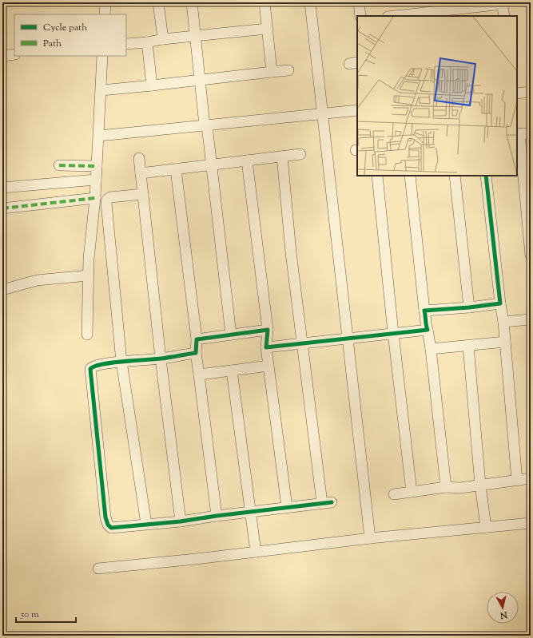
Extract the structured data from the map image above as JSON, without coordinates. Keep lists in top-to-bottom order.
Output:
{
  "legend": ["Cycle path", "Path"],
  "scale_bar": "50 m",
  "north": "bottom"
}
